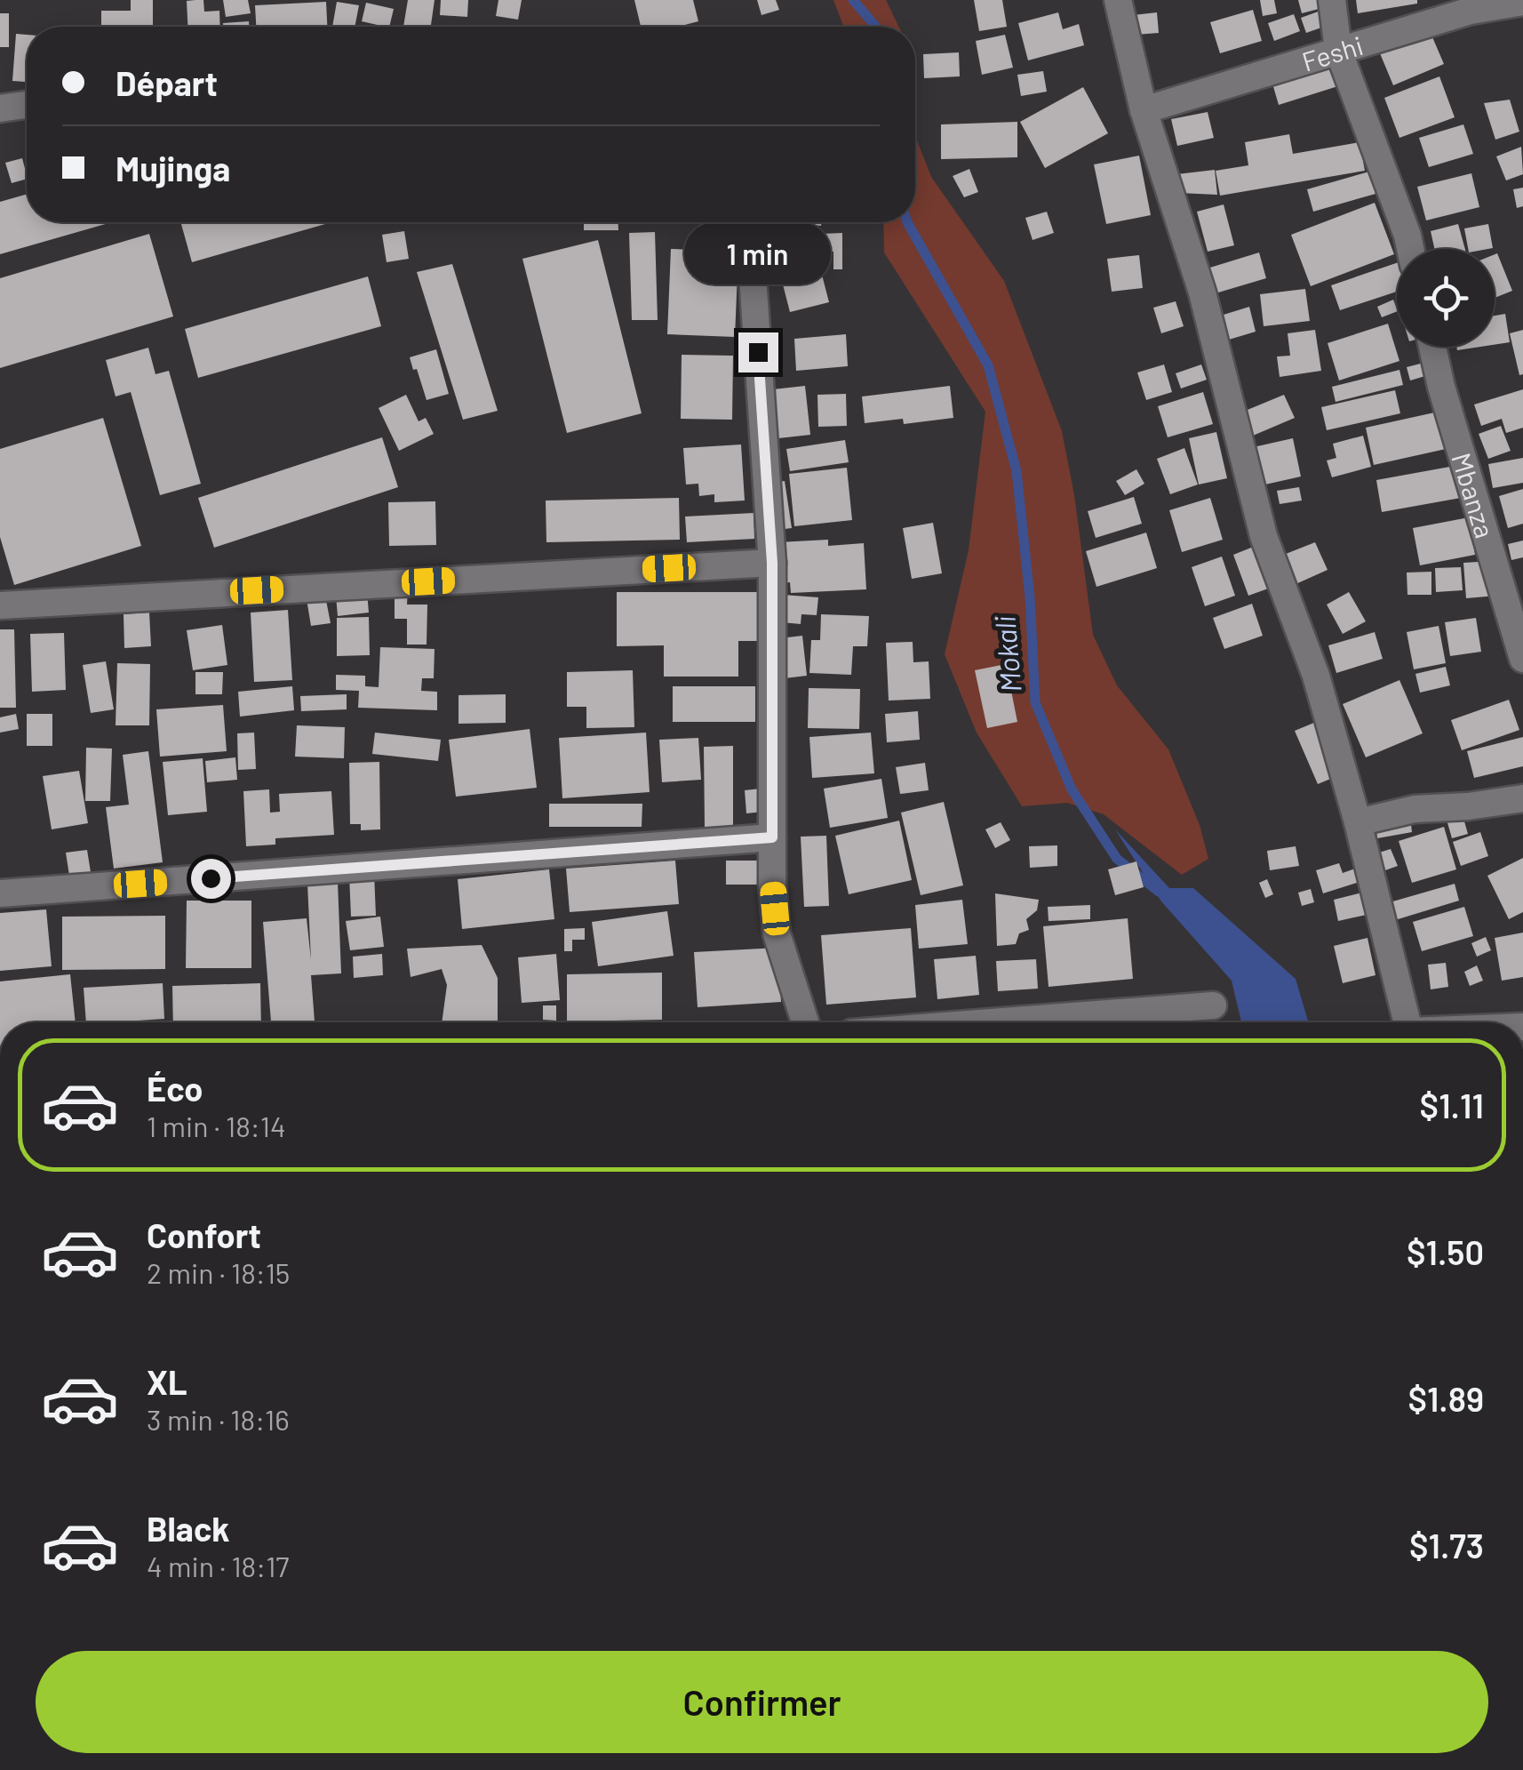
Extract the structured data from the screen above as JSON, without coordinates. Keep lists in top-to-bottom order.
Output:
{
  "streets": {
    "street": ["Feshi", "Mbanza"]
  },
  "water": ["Mokali"],
  "page": {
    "banner": ["Départ", "Mujinga"],
    "bubble": "1 min",
    "list": [
      {
        "name": "Éco",
        "note": "1 min · 18:14",
        "value": "$1.11"
      },
      {
        "name": "Confort",
        "note": "2 min · 18:15",
        "value": "$1.50"
      },
      {
        "name": "XL",
        "note": "3 min · 18:16",
        "value": "$1.89"
      },
      {
        "name": "Black",
        "note": "4 min · 18:17",
        "value": "$1.73"
      }
    ],
    "buttons": "Confirmer"
  }
}
